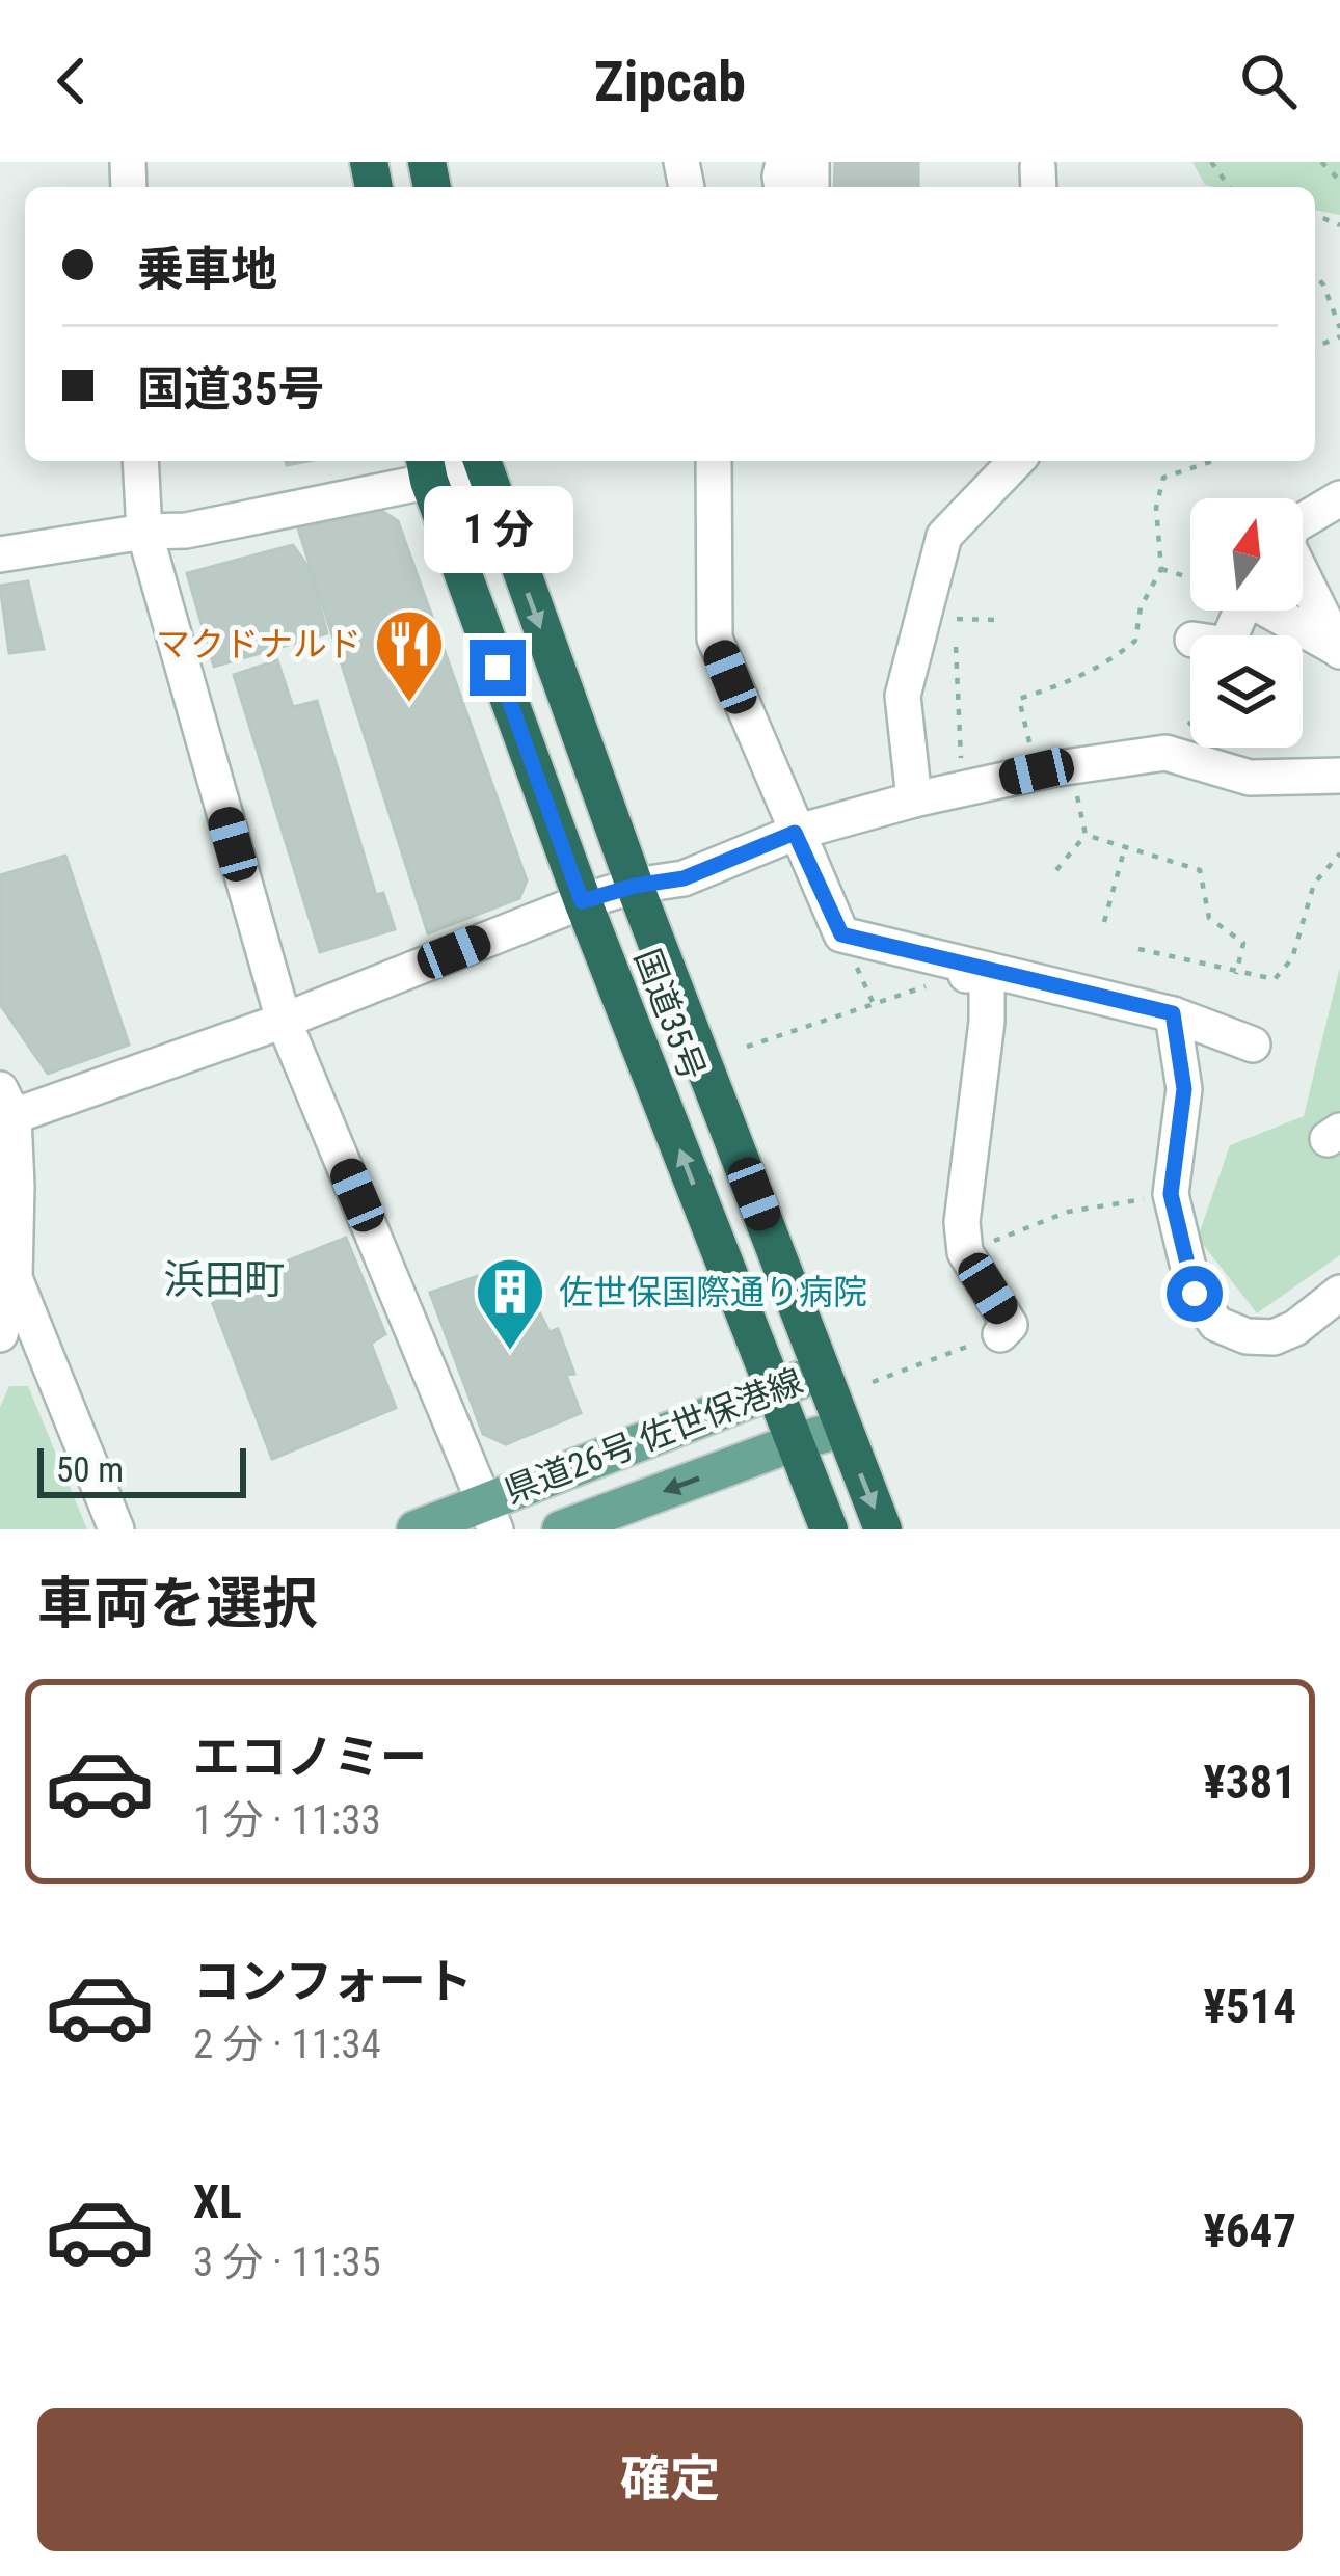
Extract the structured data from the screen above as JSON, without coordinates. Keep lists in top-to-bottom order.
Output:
{
  "streets": {
    "highway": ["国道35号"],
    "main road": ["県道26号 佐世保港線"]
  },
  "crossings": [
    ["国道35号", "県道26号 佐世保港線"]
  ],
  "districts": ["浜田町"],
  "places": {
    "restaurant": ["マクドナルド"],
    "building": ["佐世保国際通り病院"]
  },
  "scale_bar": "50 m",
  "north": "top",
  "page": {
    "header": "Zipcab",
    "banner": ["乗車地", "国道35号"],
    "bubble": "1 分",
    "scale": "50 m",
    "heading": "車両を選択",
    "list": [
      {
        "name": "エコノミー",
        "note": "1 分 · 11:33",
        "value": "¥381"
      },
      {
        "name": "コンフォート",
        "note": "2 分 · 11:34",
        "value": "¥514"
      },
      {
        "name": "XL",
        "note": "3 分 · 11:35",
        "value": "¥647"
      }
    ],
    "buttons": "確定"
  }
}
